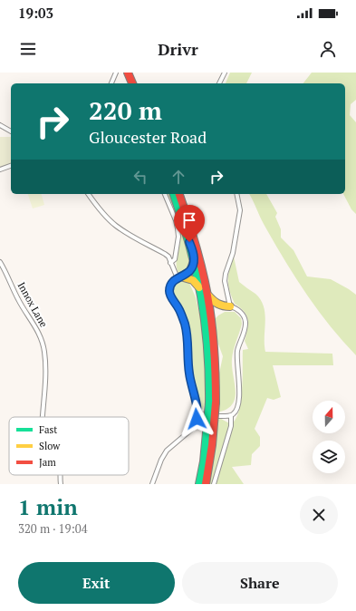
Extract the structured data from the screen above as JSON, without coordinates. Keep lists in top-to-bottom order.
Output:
{
  "streets": {
    "street": ["Innox Lane"]
  },
  "legend": ["Fast", "Slow", "Jam"],
  "north": "top",
  "page": {
    "status": "19:03",
    "header": "Drivr",
    "turn": ["220 m", "Gloucester Road"],
    "heading": ["1 min", "320 m · 19:04"],
    "buttons": ["Exit", "Share"]
  }
}
